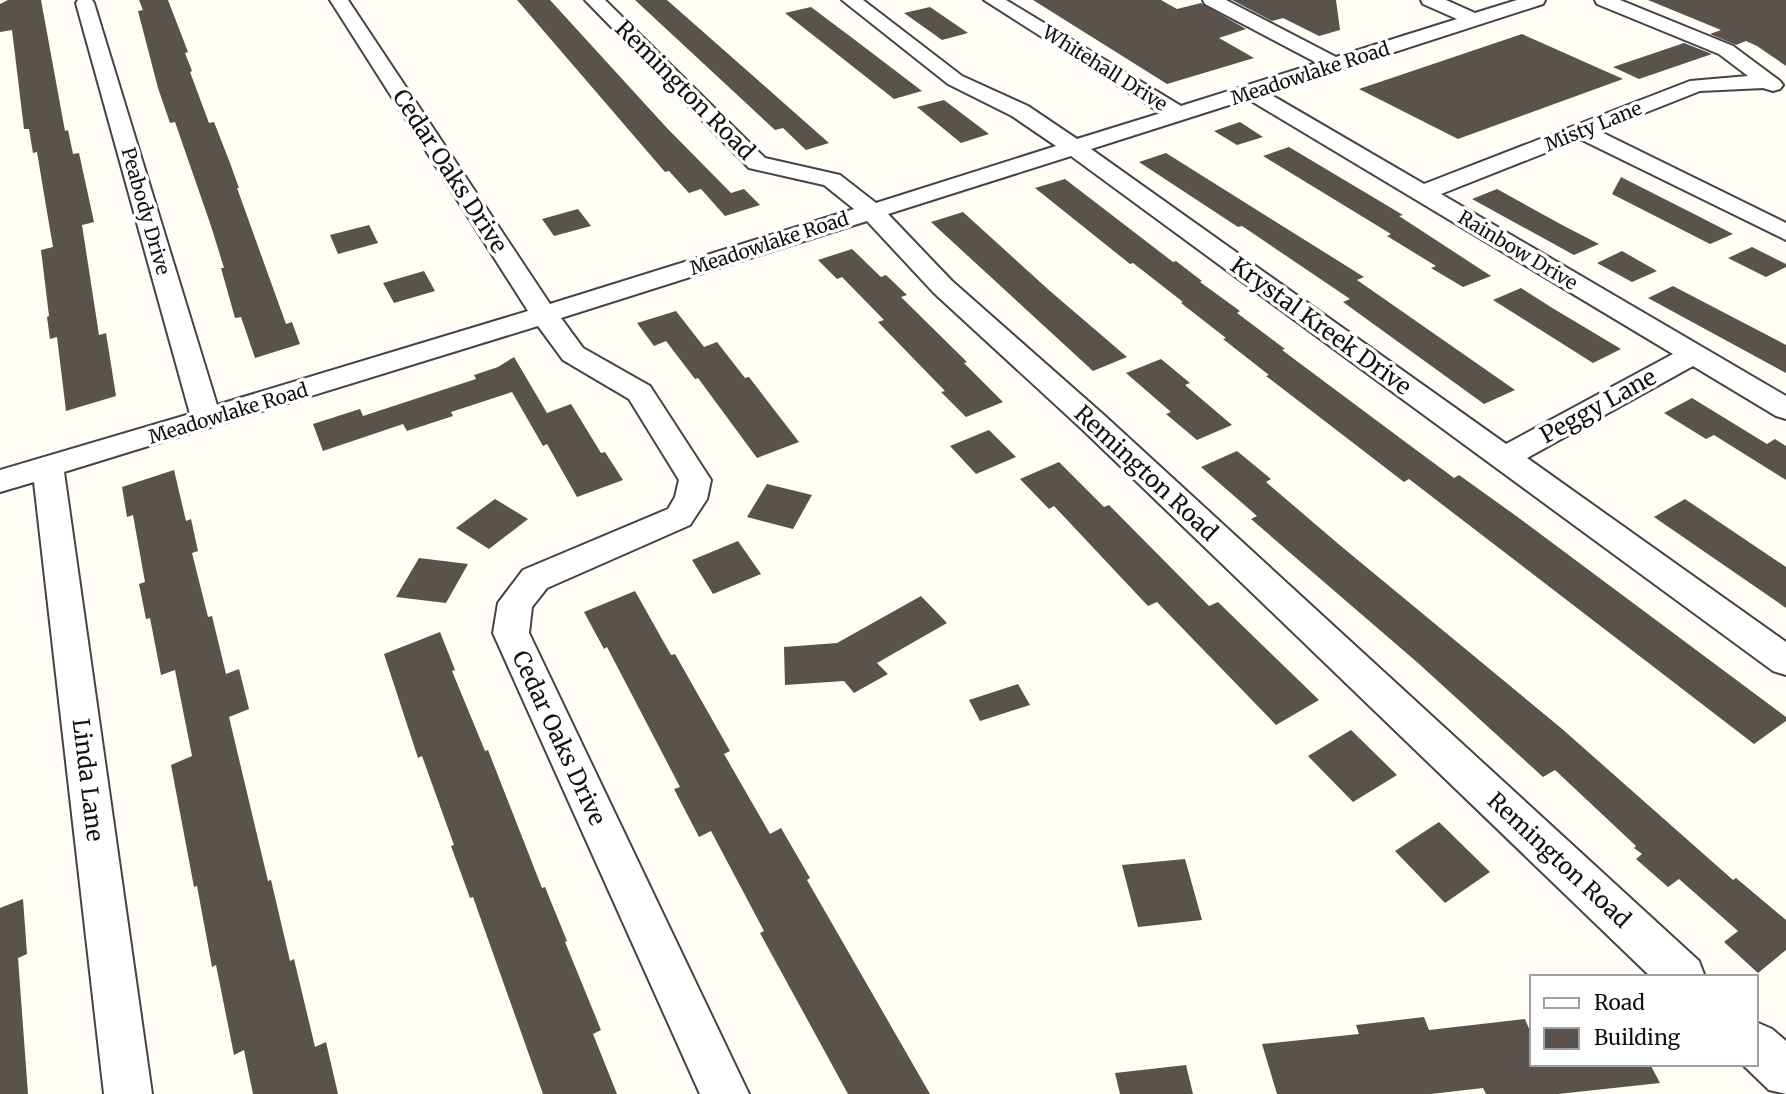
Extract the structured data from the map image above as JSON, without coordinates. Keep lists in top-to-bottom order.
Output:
{
  "streets": {
    "street": [
      "Whitehall Drive",
      "Meadowlake Road",
      "Remington Road",
      "Misty Lane",
      "Cedar Oaks Drive",
      "Peabody Drive",
      "Rainbow Drive",
      "Krystal Kreek Drive",
      "Peggy Lane",
      "Linda Lane"
    ]
  },
  "crossings": [
    ["Whitehall Drive", "Meadowlake Road"],
    ["Meadowlake Road", "Remington Road"],
    ["Meadowlake Road", "Cedar Oaks Drive"],
    ["Meadowlake Road", "Peabody Drive"],
    ["Meadowlake Road", "Rainbow Drive"],
    ["Meadowlake Road", "Krystal Kreek Drive"],
    ["Meadowlake Road", "Linda Lane"],
    ["Misty Lane", "Rainbow Drive"],
    ["Rainbow Drive", "Peggy Lane"],
    ["Krystal Kreek Drive", "Peggy Lane"]
  ],
  "legend": ["Road", "Building"]
}
